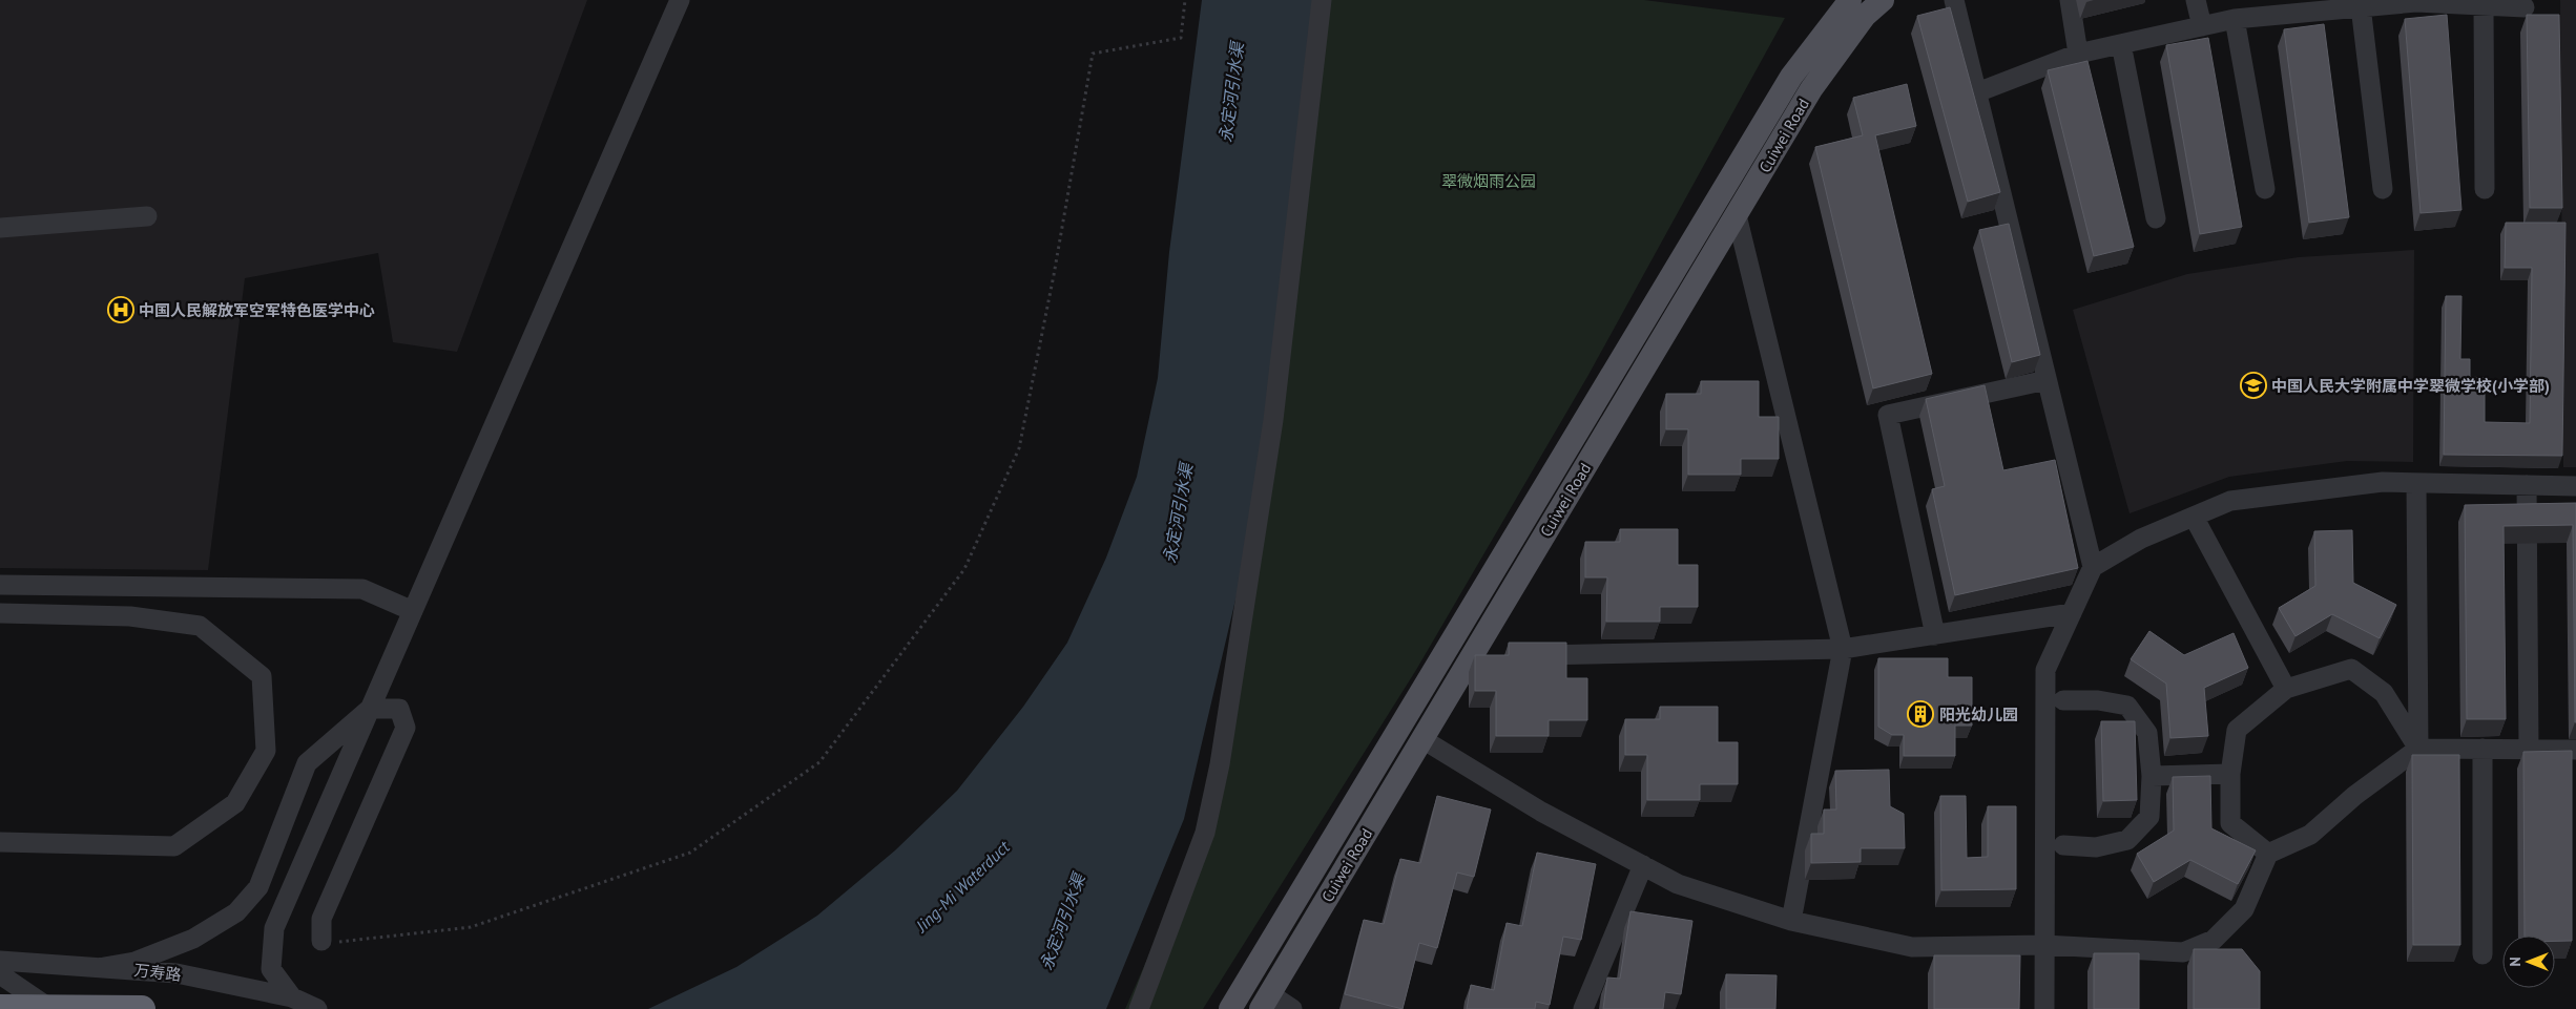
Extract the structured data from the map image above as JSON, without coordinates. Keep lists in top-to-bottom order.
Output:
{
  "streets": {
    "main road": ["Cuiwei Road"],
    "street": ["万寿路"]
  },
  "water": ["永定河引水渠", "Jing-Mi Waterduct"],
  "parks": ["翠微烟雨公园"],
  "places": {
    "hospital": ["中国人民解放军空军特色医学中心"],
    "school or university": ["中国人民大学附属中学翠微学校(小学部)"],
    "building": ["阳光幼儿园"]
  },
  "north": "left"
}
